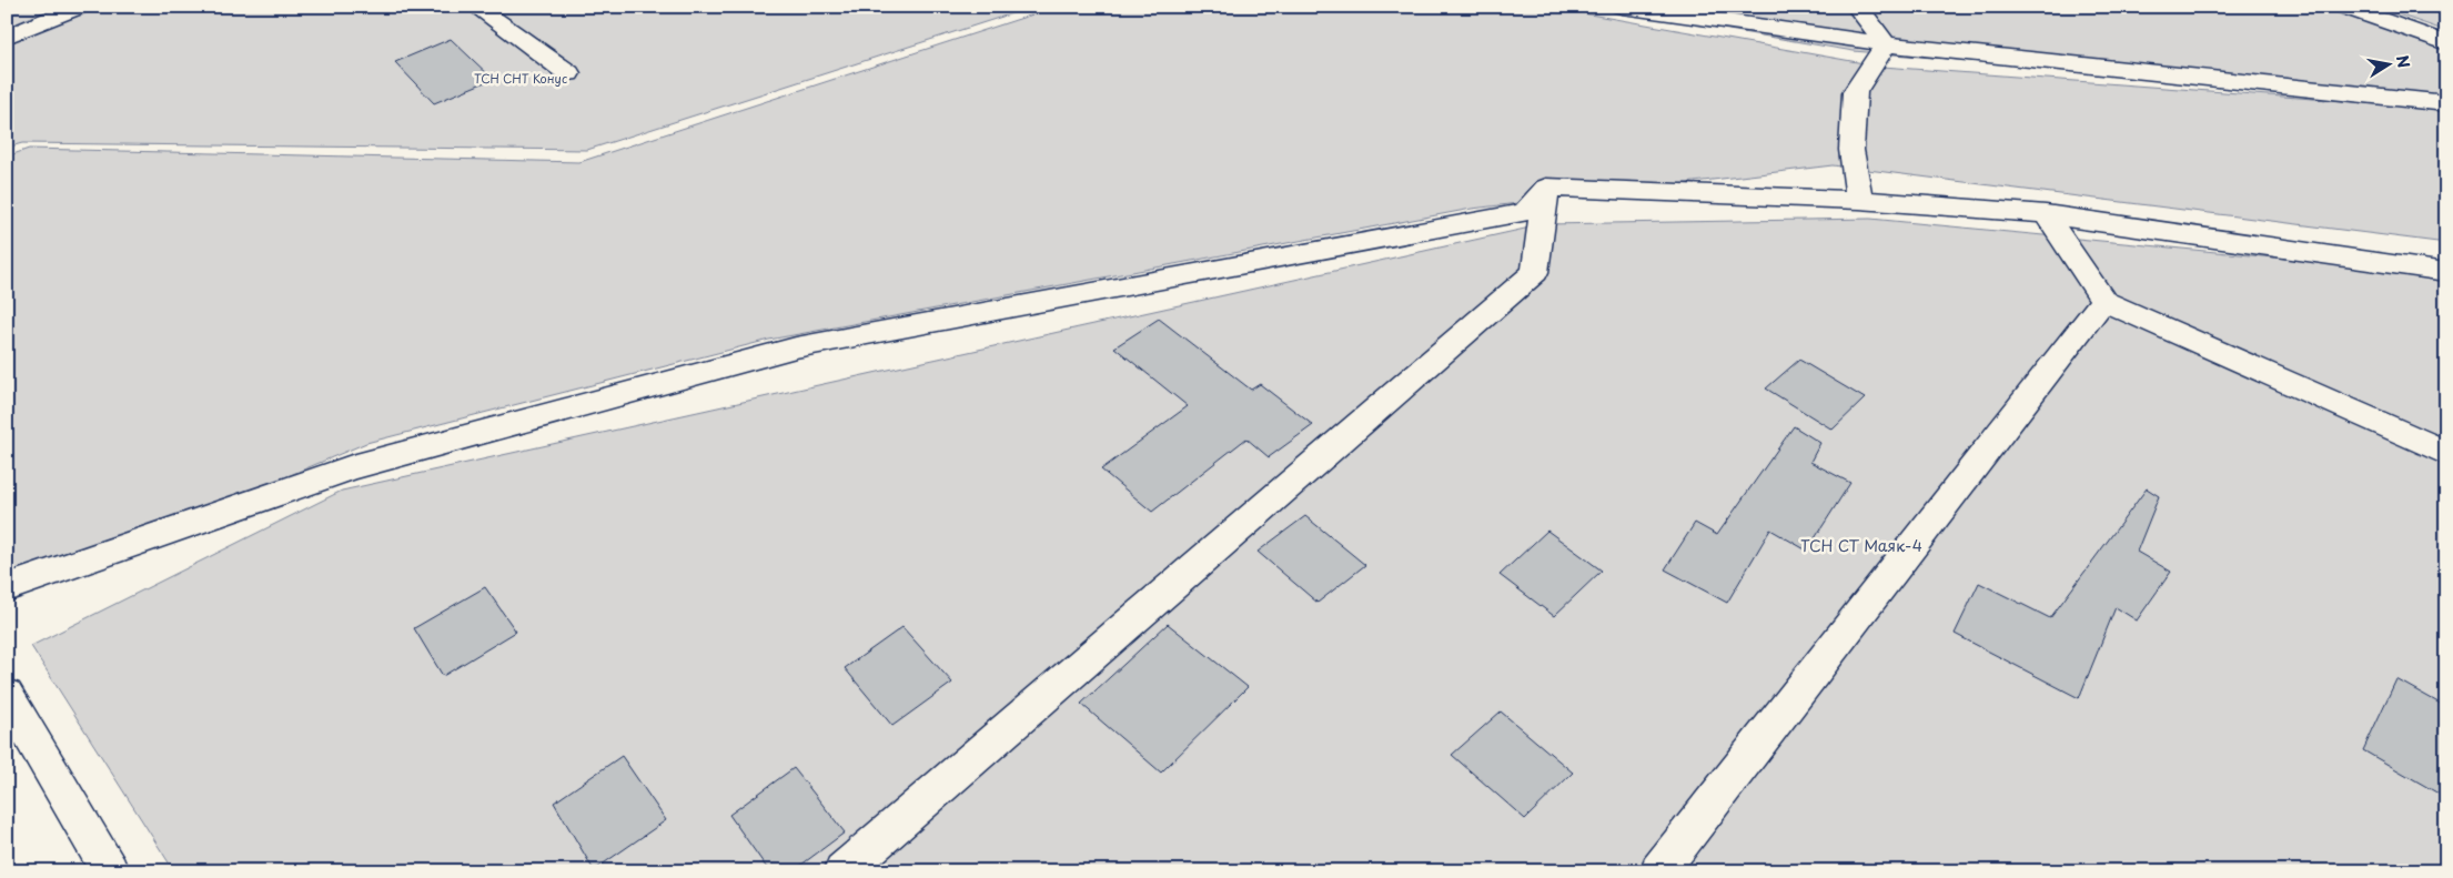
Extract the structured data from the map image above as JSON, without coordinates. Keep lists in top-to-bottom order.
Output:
{
  "parks": ["ТСН СНТ Конус", "ТСН СТ Маяк-4"],
  "north": "right"
}
